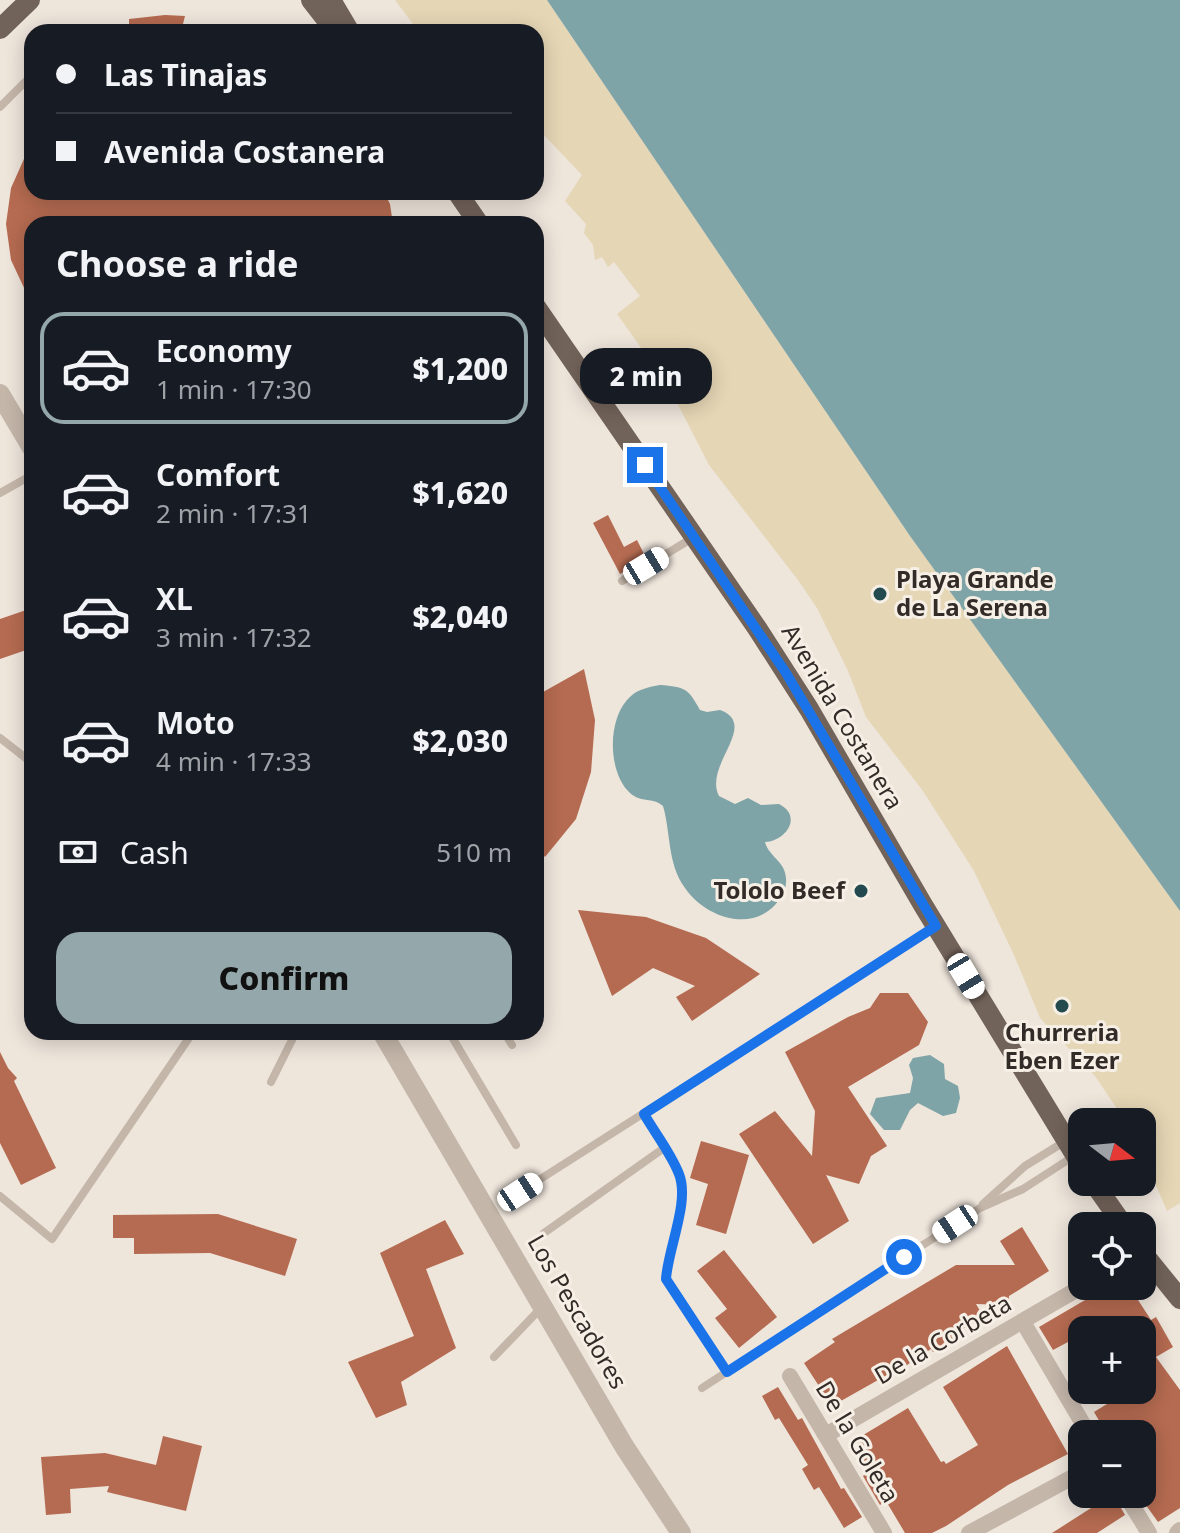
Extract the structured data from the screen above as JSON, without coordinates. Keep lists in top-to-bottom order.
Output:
{
  "streets": {
    "main road": ["Avenida Costanera"],
    "street": ["Los Pescadores", "De la Corbeta", "De la Goleta"]
  },
  "crossings": [
    ["De la Corbeta", "De la Goleta"]
  ],
  "places": ["Playa Grande de La Serena", "Tololo Beef", "Churreria Eben Ezer"],
  "north": "right",
  "page": {
    "banner": ["Las Tinajas", "Avenida Costanera"],
    "heading": "Choose a ride",
    "list": [
      {
        "name": "Economy",
        "note": "1 min · 17:30",
        "value": "$1,200"
      },
      {
        "name": "Comfort",
        "note": "2 min · 17:31",
        "value": "$1,620"
      },
      {
        "name": "XL",
        "note": "3 min · 17:32",
        "value": "$2,040"
      },
      {
        "name": "Moto",
        "note": "4 min · 17:33",
        "value": "$2,030"
      }
    ],
    "bubble": "2 min",
    "pay": ["Cash", "510 m"],
    "buttons": "Confirm",
    "map_buttons": ["+", "−"]
  }
}
